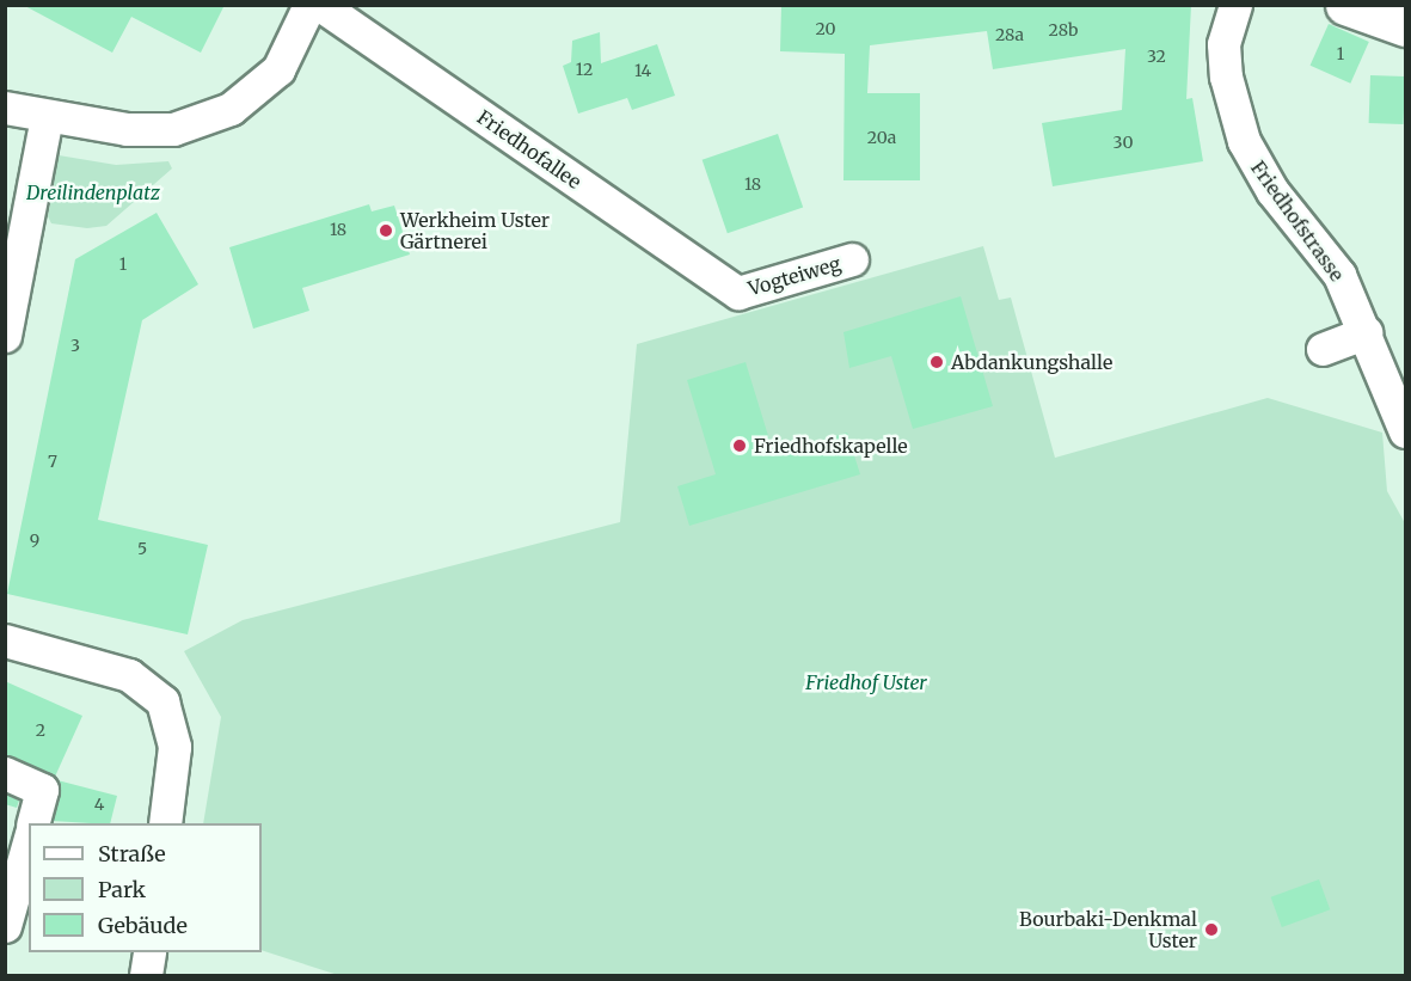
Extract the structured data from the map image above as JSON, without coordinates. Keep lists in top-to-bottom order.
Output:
{
  "streets": {
    "street": ["Friedhofallee", "Friedhofstrasse", "Vogteiweg"]
  },
  "crossings": [
    ["Friedhofallee", "Vogteiweg"]
  ],
  "parks": ["Dreilindenplatz", "Friedhof Uster"],
  "places": [
    "Werkheim Uster Gärtnerei",
    "Abdankungshalle",
    "Friedhofskapelle",
    "Bourbaki-Denkmal Uster"
  ],
  "house_numbers": [
    "20",
    "28b",
    "28a",
    "1",
    "32",
    "12",
    "14",
    "20a",
    "30",
    "18",
    "18",
    "1",
    "3",
    "7",
    "9",
    "5",
    "2",
    "4"
  ],
  "legend": ["Straße", "Park", "Gebäude"]
}
